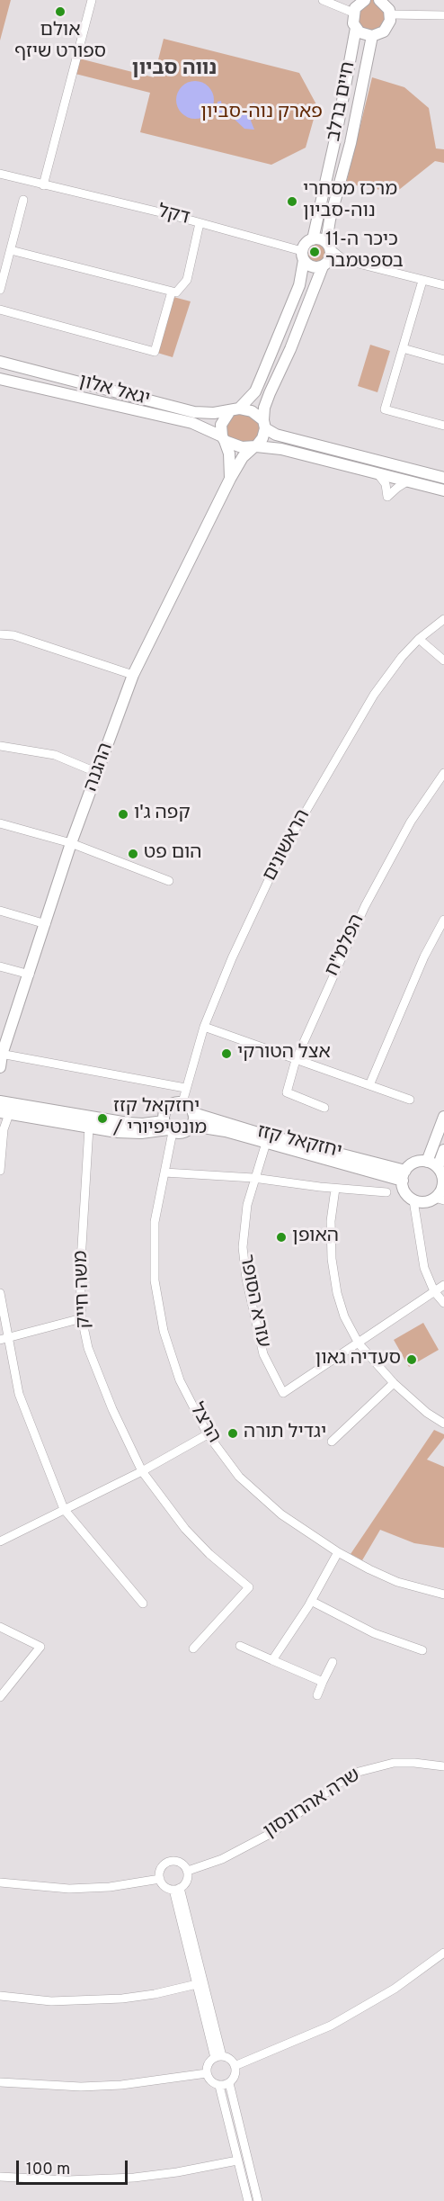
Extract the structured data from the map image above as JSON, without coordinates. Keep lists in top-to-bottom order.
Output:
{
  "streets": {
    "street": [
      "חיים ברלב",
      "דקל",
      "יגאל אלון",
      "ההגנה",
      "הראשונים",
      "הפלמ\"ח",
      "יחזקאל קזז",
      "משה חייק",
      "עזרא הסופר",
      "הרצל",
      "שרה אהרונסון"
    ]
  },
  "crossings": [
    ["חיים ברלב", "דקל"],
    ["יגאל אלון", "ההגנה"],
    ["הראשונים", "יחזקאל קזז"],
    ["הראשונים", "הרצל"],
    ["יחזקאל קזז", "עזרא הסופר"],
    ["יחזקאל קזז", "הרצל"]
  ],
  "districts": ["נווה סביון"],
  "parks": ["פארק נוה-סביון"],
  "places": [
    "אולם ספורט שיזף",
    "מרכז מסחרי נוה-סביון",
    "כיכר ה-11 בספטמבר",
    "קפה ג'ו",
    "הום פט",
    "אצל הטורקי",
    "יחזקאל קזז / מונטיפיורי",
    "האופן",
    "סעדיה גאון",
    "יגדיל תורה"
  ],
  "scale_bar": "100 m"
}
